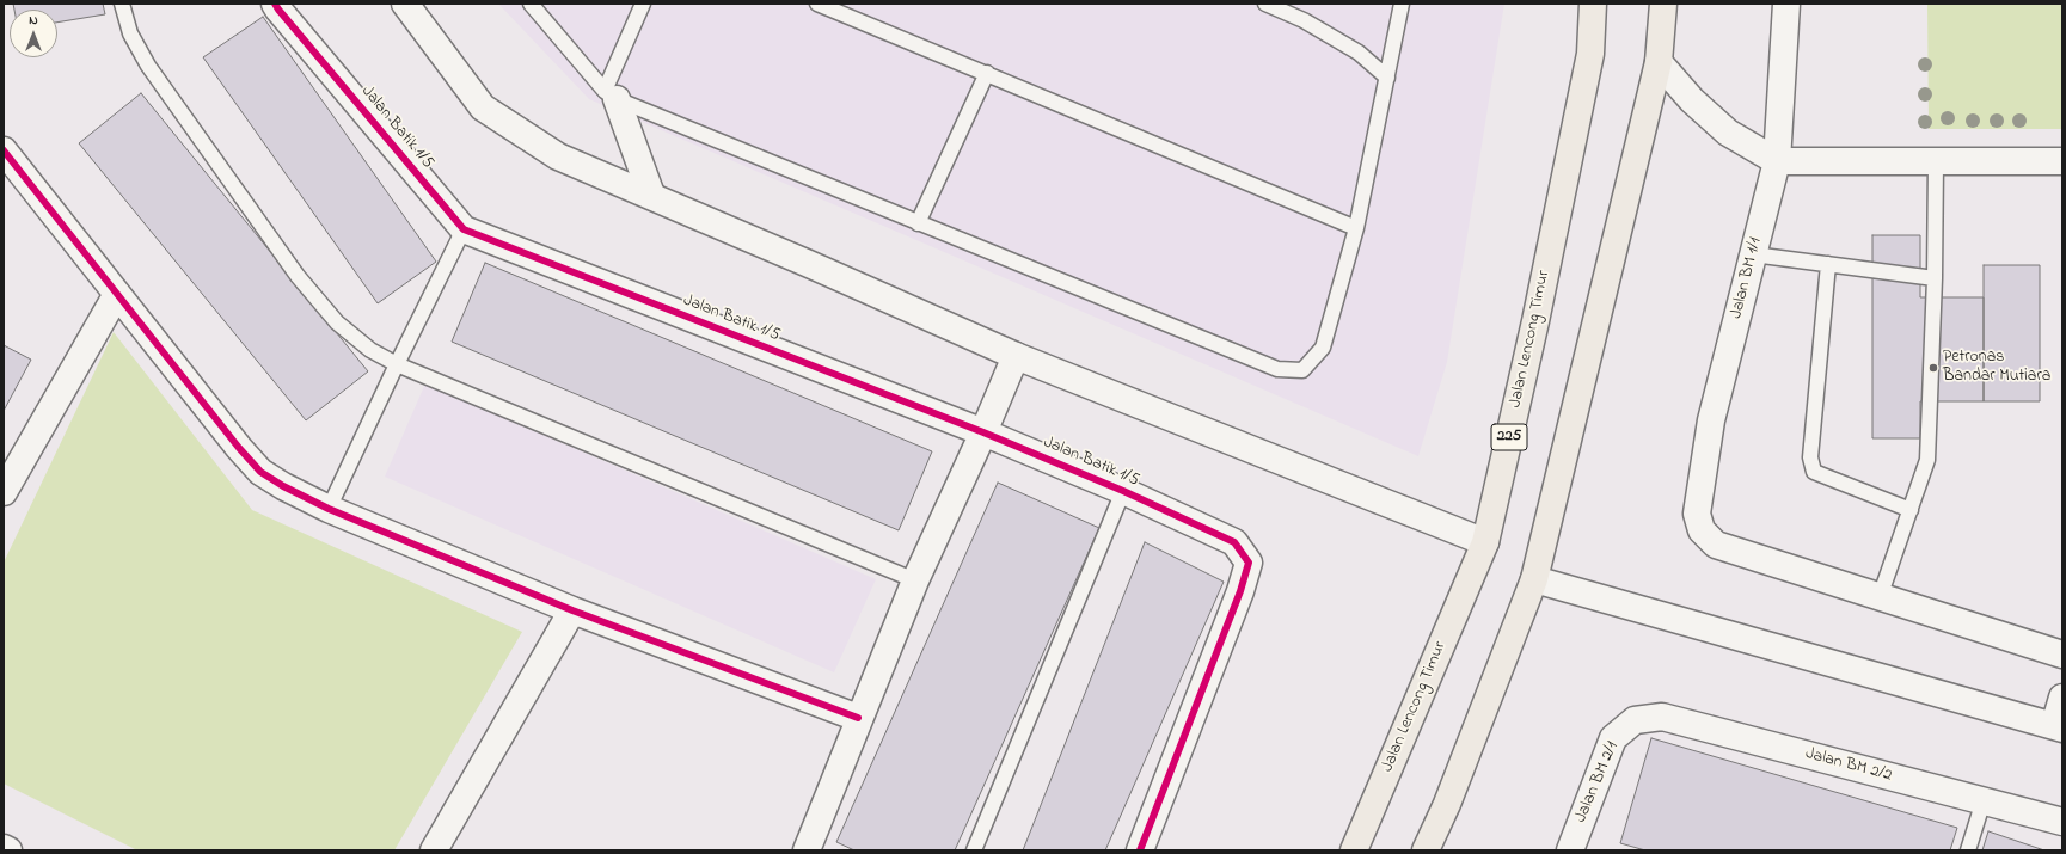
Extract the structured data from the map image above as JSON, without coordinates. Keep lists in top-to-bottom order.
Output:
{
  "streets": {
    "highway": ["Jalan Lencong Timur", "225"],
    "street": [
      "Jalan Batik 1/5",
      "Jalan BM 1/1",
      "Jalan BM 2/2",
      "Jalan BM 2/1"
    ]
  },
  "crossings": [
    ["Jalan BM 2/2", "Jalan BM 2/1"]
  ],
  "places": ["Petronas Bandar Mutiara"],
  "north": "top"
}
